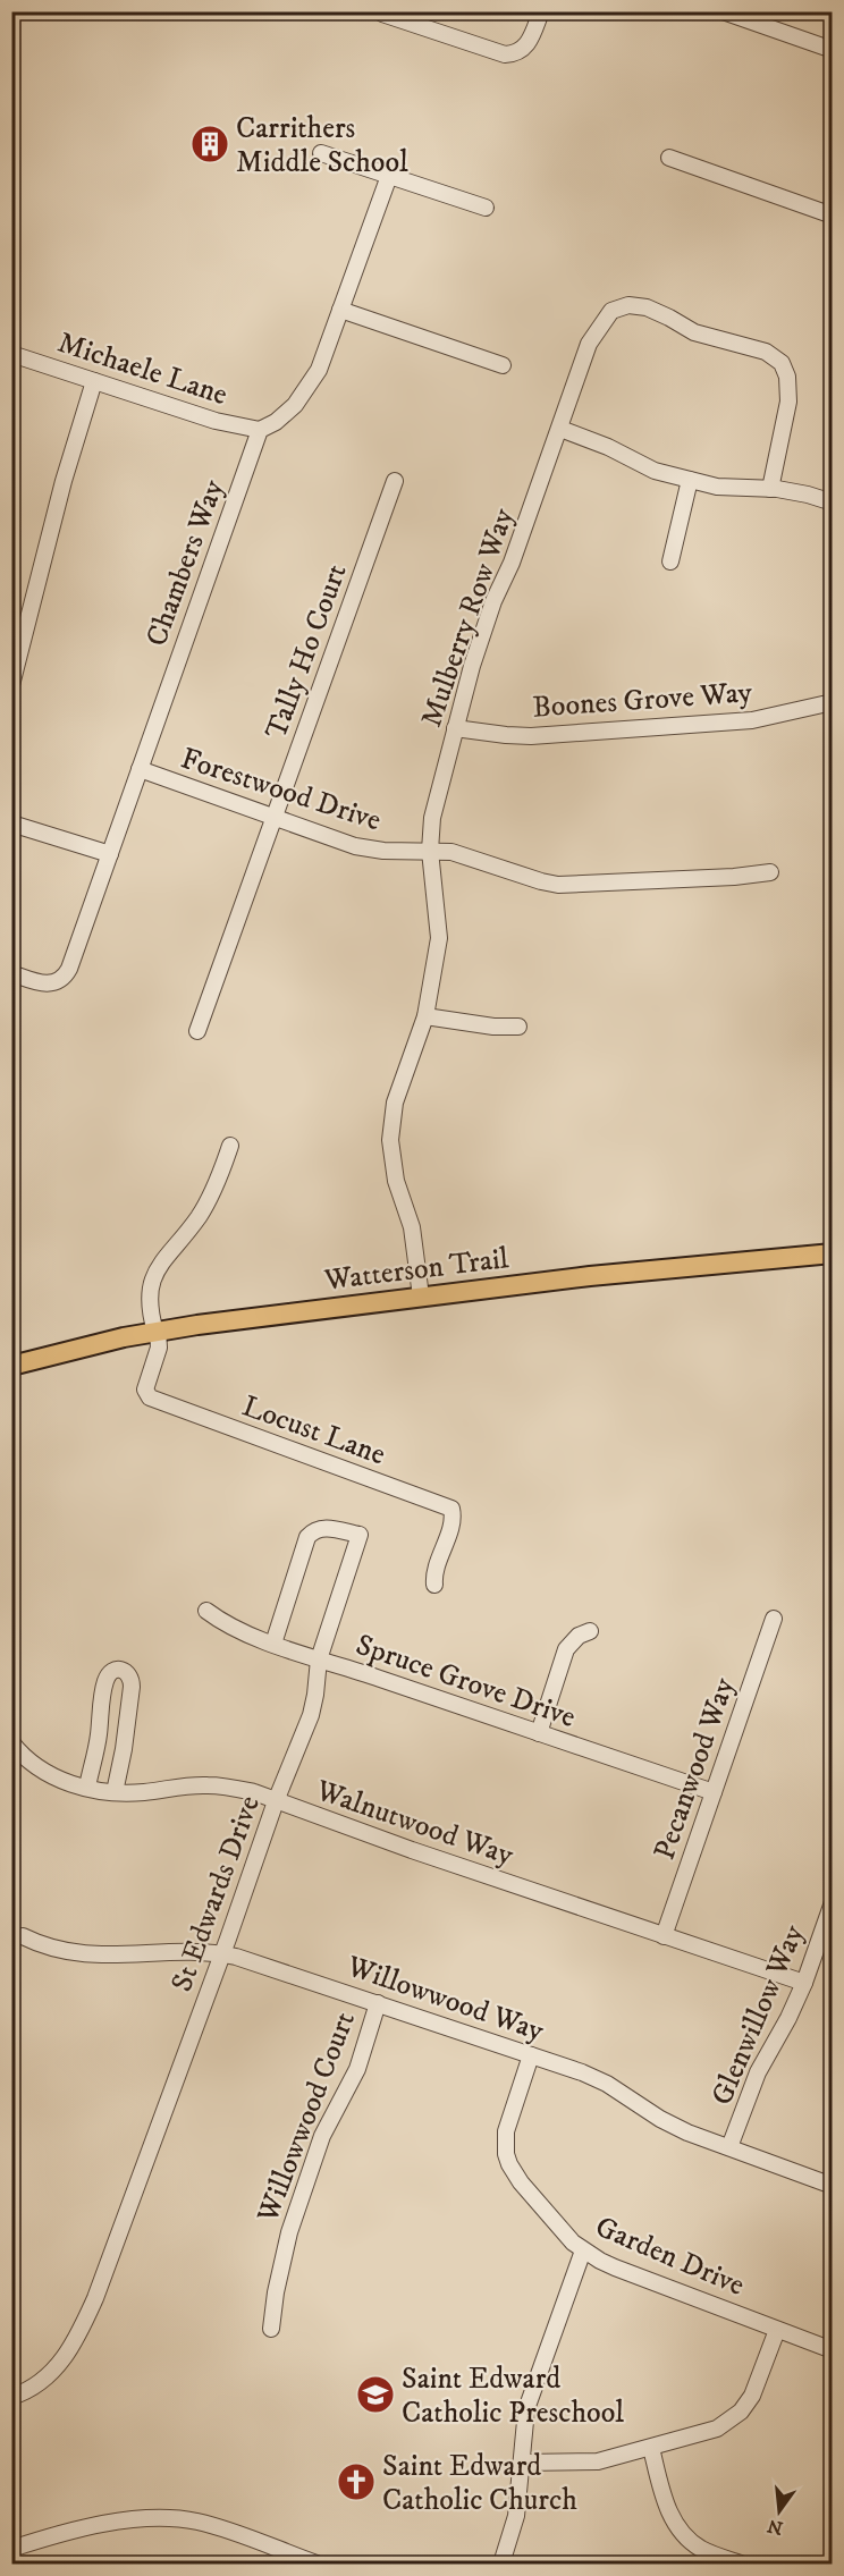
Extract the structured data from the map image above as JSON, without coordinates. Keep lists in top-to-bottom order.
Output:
{
  "streets": {
    "main road": ["Watterson Trail"],
    "street": [
      "Michaele Lane",
      "Chambers Way",
      "Mulberry Row Way",
      "Tally Ho Court",
      "Boones Grove Way",
      "Forestwood Drive",
      "Locust Lane",
      "Spruce Grove Drive",
      "Pecanwood Way",
      "Walnutwood Way",
      "St Edwards Drive",
      "Willowwood Way",
      "Glenwillow Way",
      "Willowwood Court",
      "Garden Drive"
    ]
  },
  "crossings": [
    ["Michaele Lane", "Chambers Way"],
    ["Chambers Way", "Forestwood Drive"],
    ["Mulberry Row Way", "Boones Grove Way"],
    ["Mulberry Row Way", "Forestwood Drive"],
    ["Mulberry Row Way", "Watterson Trail"],
    ["Tally Ho Court", "Forestwood Drive"],
    ["Watterson Trail", "Locust Lane"],
    ["Spruce Grove Drive", "Pecanwood Way"],
    ["Spruce Grove Drive", "St Edwards Drive"],
    ["Pecanwood Way", "Walnutwood Way"],
    ["Walnutwood Way", "St Edwards Drive"],
    ["Walnutwood Way", "Glenwillow Way"],
    ["St Edwards Drive", "Willowwood Way"],
    ["Willowwood Way", "Glenwillow Way"],
    ["Willowwood Way", "Willowwood Court"],
    ["Willowwood Way", "Garden Drive"]
  ],
  "places": {
    "building": ["Carrithers Middle School"],
    "school or university": ["Saint Edward Catholic Preschool"],
    "church": ["Saint Edward Catholic Church"]
  },
  "north": "bottom"
}
